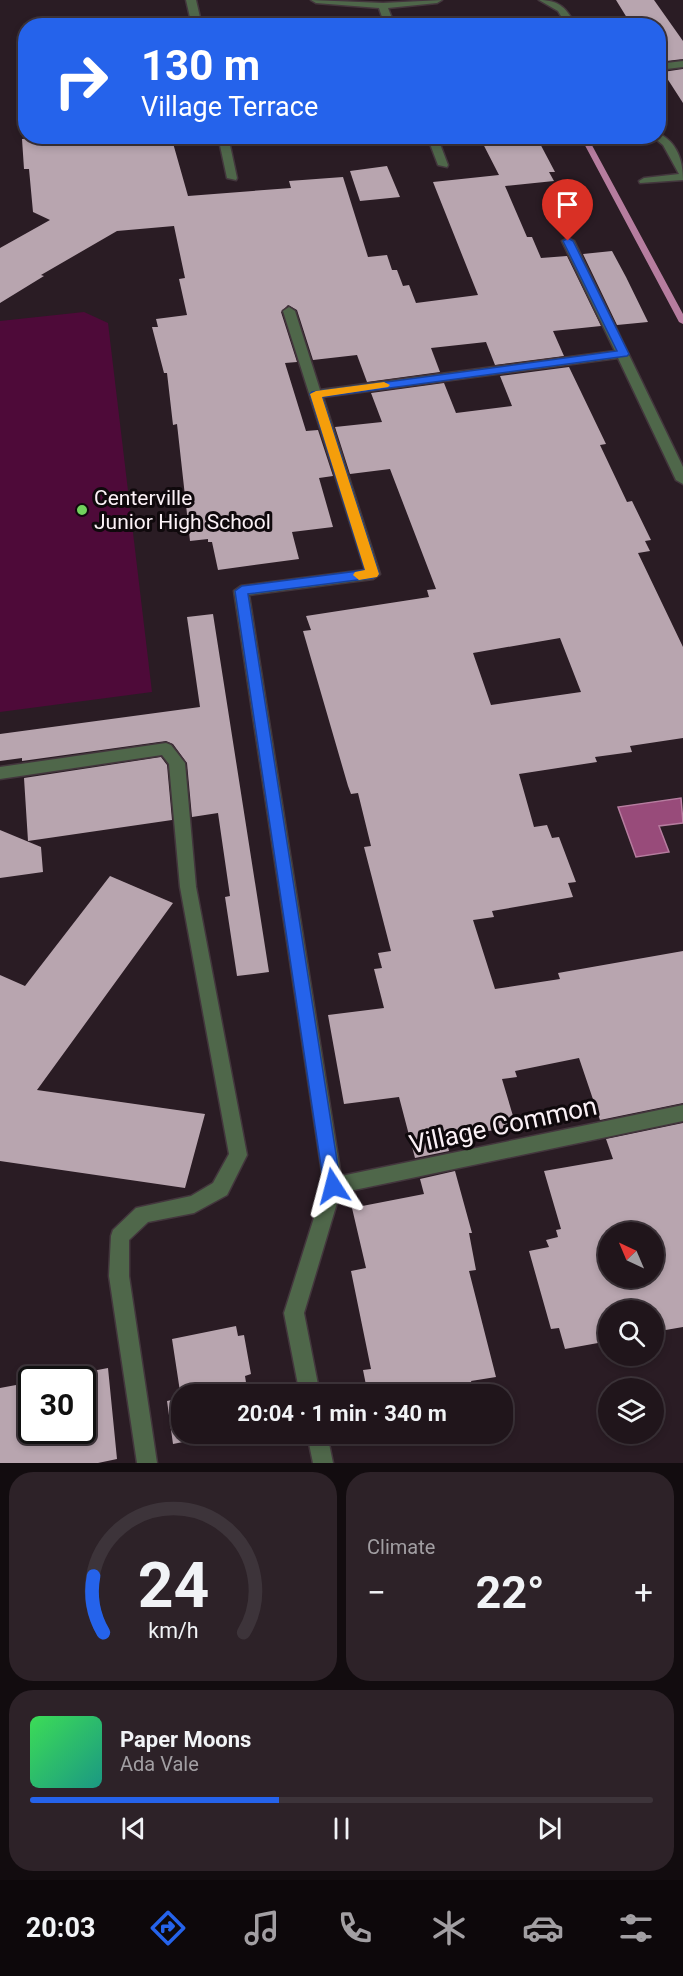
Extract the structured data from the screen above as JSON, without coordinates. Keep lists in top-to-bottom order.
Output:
{
  "streets": {
    "street": ["Village Common"]
  },
  "places": ["Centerville Junior High School"],
  "north": "top left",
  "page": {
    "turn": ["130 m", "Village Terrace"],
    "limit": "30",
    "trip": "20:04 · 1 min · 340 m",
    "tile": "Climate",
    "heat": ["−", "22°", "+"],
    "song": ["Paper Moons", "Ada Vale"],
    "tabs": "20:03",
    "gauge": ["24", "km/h"]
  }
}
